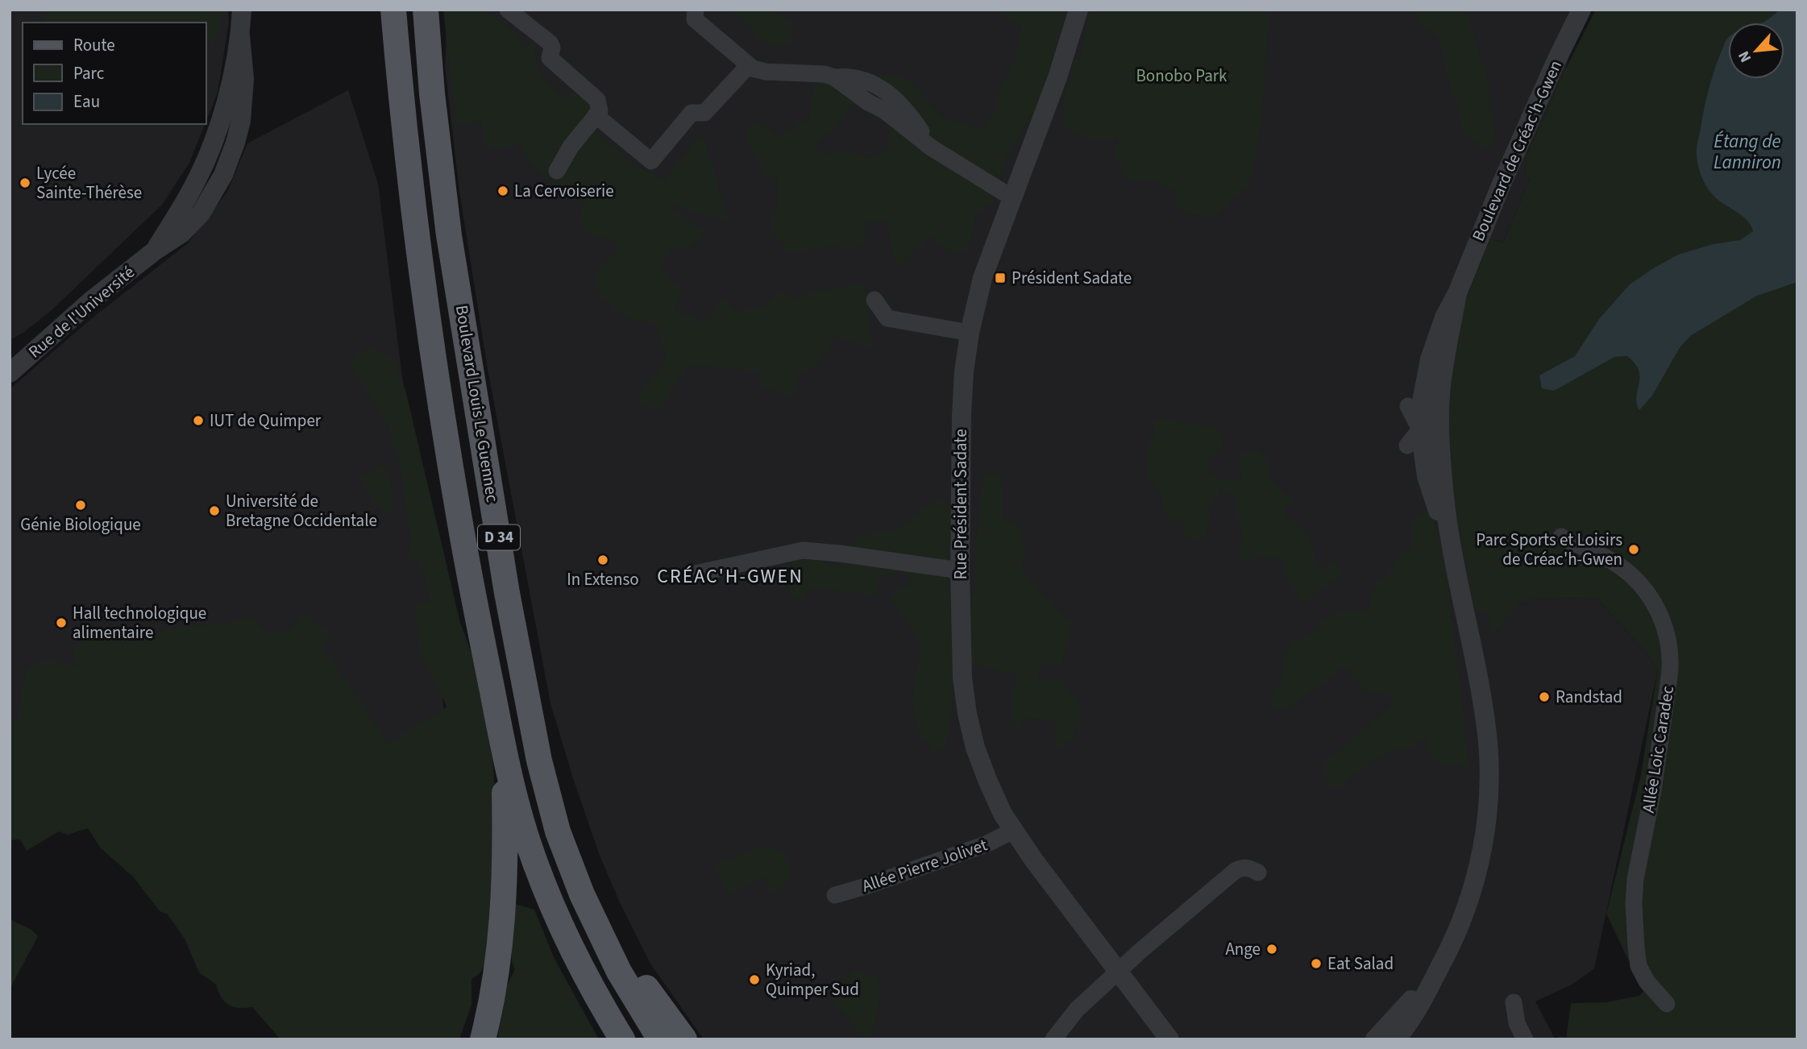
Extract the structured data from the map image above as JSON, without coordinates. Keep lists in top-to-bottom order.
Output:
{
  "streets": {
    "main road": ["Boulevard Louis Le Guennec", "D 34"],
    "street": [
      "Boulevard de Créac'h-Gwen",
      "Rue de l'Université",
      "Rue Président Sadate",
      "Allée Loic Caradec",
      "Allée Pierre Jolivet"
    ]
  },
  "crossings": [
    ["Rue Président Sadate", "Allée Pierre Jolivet"]
  ],
  "districts": ["CRÉAC'H-GWEN"],
  "water": ["Étang de Lanniron"],
  "parks": ["Bonobo Park"],
  "places": {
    "other": [
      "Lycée Sainte-Thérèse",
      "La Cervoiserie",
      "IUT de Quimper",
      "Génie Biologique",
      "Université de Bretagne Occidentale",
      "Parc Sports et Loisirs de Créac'h-Gwen",
      "In Extenso",
      "Hall technologique alimentaire",
      "Randstad",
      "Ange",
      "Eat Salad",
      "Kyriad, Quimper Sud"
    ],
    "transit": ["Président Sadate"]
  },
  "legend": ["Route", "Parc", "Eau"],
  "north": "bottom left"
}
